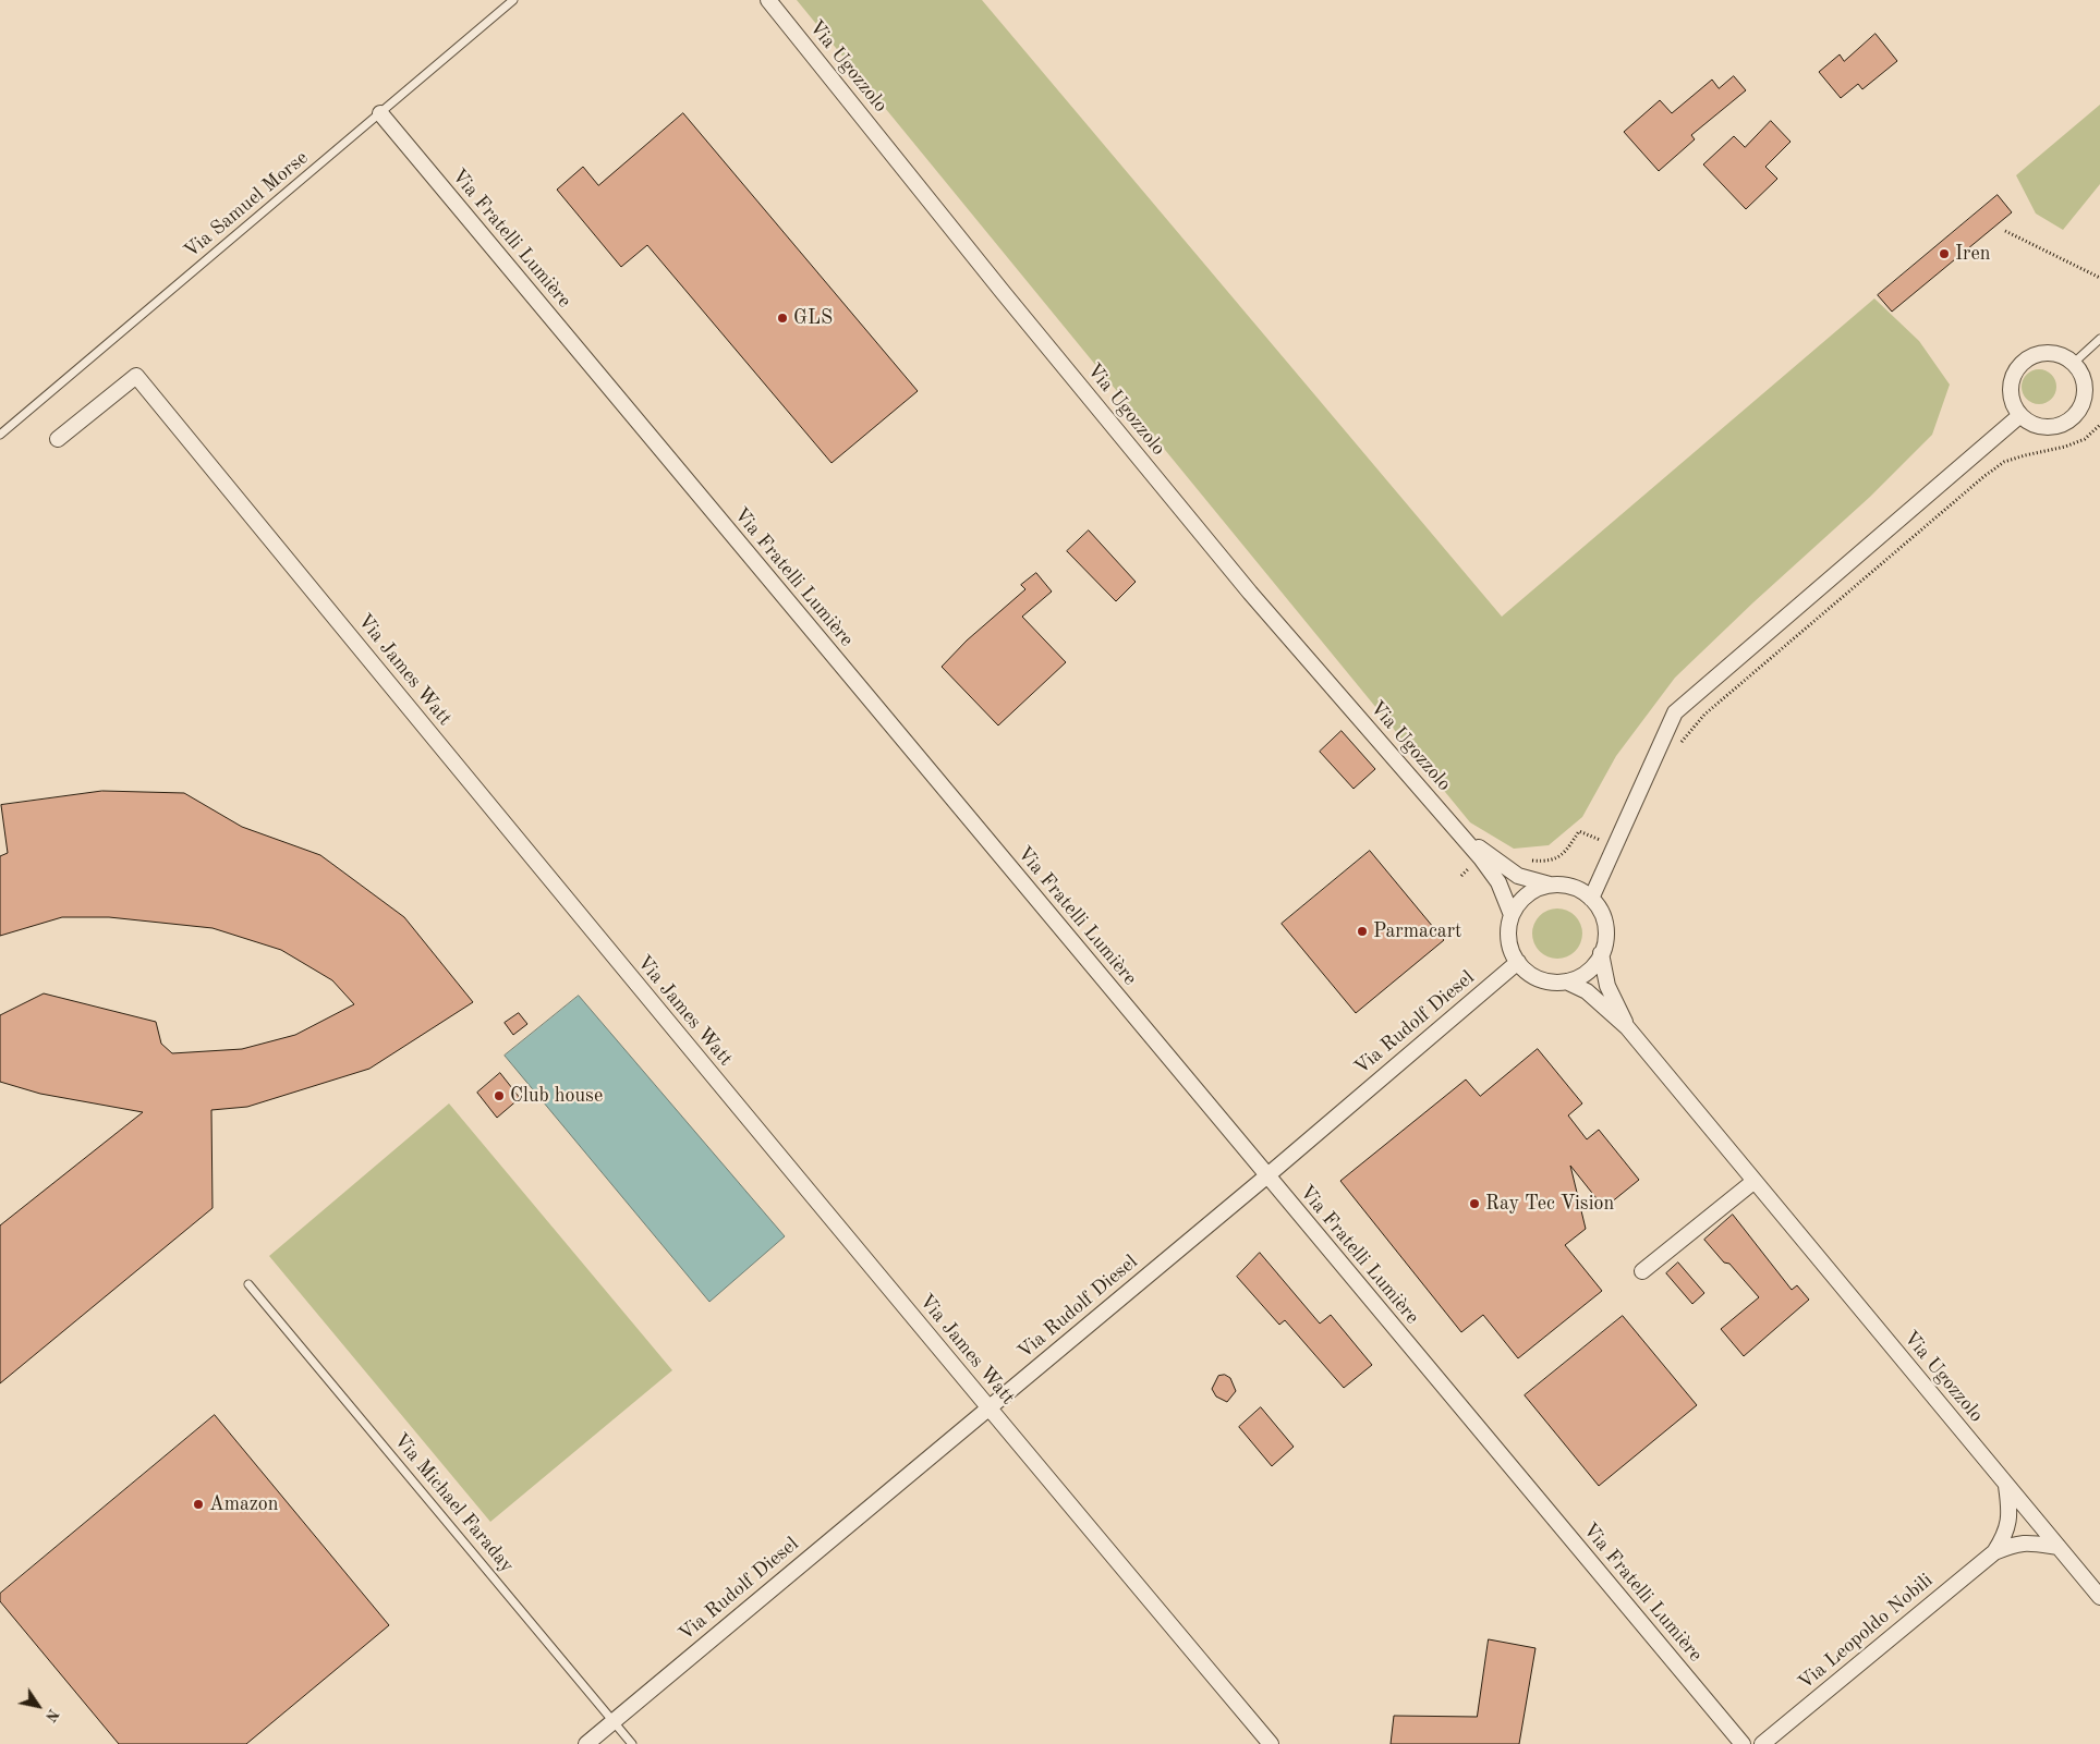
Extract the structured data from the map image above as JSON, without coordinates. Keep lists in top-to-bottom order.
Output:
{
  "streets": {
    "street": [
      "Via Ugozzolo",
      "Via Fratelli Lumière",
      "Via James Watt",
      "Via Rudolf Diesel",
      "Via Leopoldo Nobili"
    ],
    "lane": ["Via Samuel Morse", "Via Michael Faraday"]
  },
  "crossings": [
    ["Via Ugozzolo", "Via Rudolf Diesel"],
    ["Via Samuel Morse", "Via Fratelli Lumière"],
    ["Via Fratelli Lumière", "Via Rudolf Diesel"],
    ["Via James Watt", "Via Rudolf Diesel"],
    ["Via Rudolf Diesel", "Via Michael Faraday"]
  ],
  "places": [
    "Iren",
    "GLS",
    "Parmacart",
    "Club house",
    "Ray Tec Vision",
    "Amazon"
  ],
  "north": "bottom right"
}
